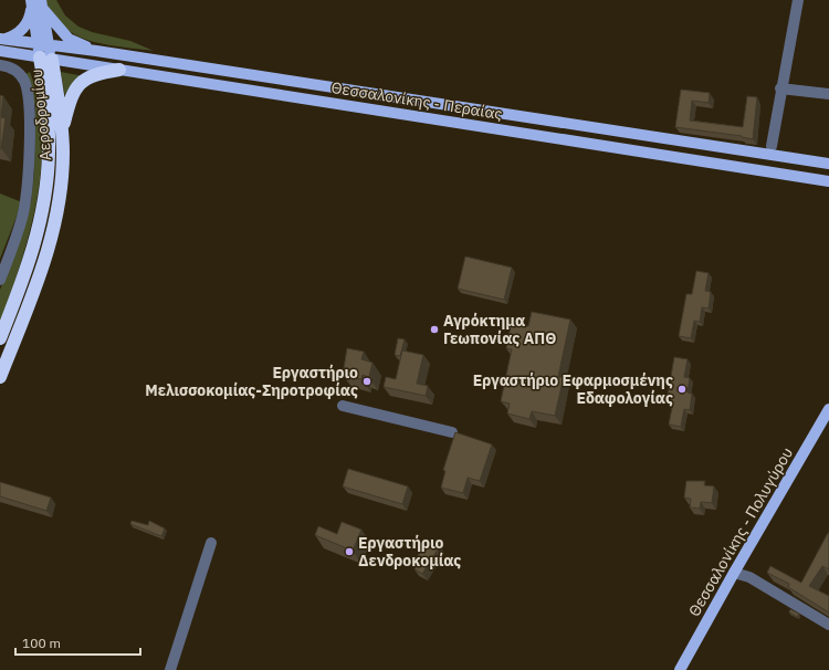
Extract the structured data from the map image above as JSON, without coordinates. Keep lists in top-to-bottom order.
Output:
{
  "streets": {
    "highway": ["Αεροδρομίου"],
    "main road": ["Θεσσαλονίκης - Περαίας", "Θεσσαλονίκης - Πολυγύρου"]
  },
  "crossings": [
    ["Θεσσαλονίκης - Περαίας", "Αεροδρομίου"]
  ],
  "places": [
    "Αγρόκτημα Γεωπονίας ΑΠΘ",
    "Εργαστήριο Μελισσοκομίας-Σηροτροφίας",
    "Εργαστήριο Εφαρμοσμένης Εδαφολογίας",
    "Εργαστήριο Δενδροκομίας"
  ],
  "scale_bar": "100 m"
}
